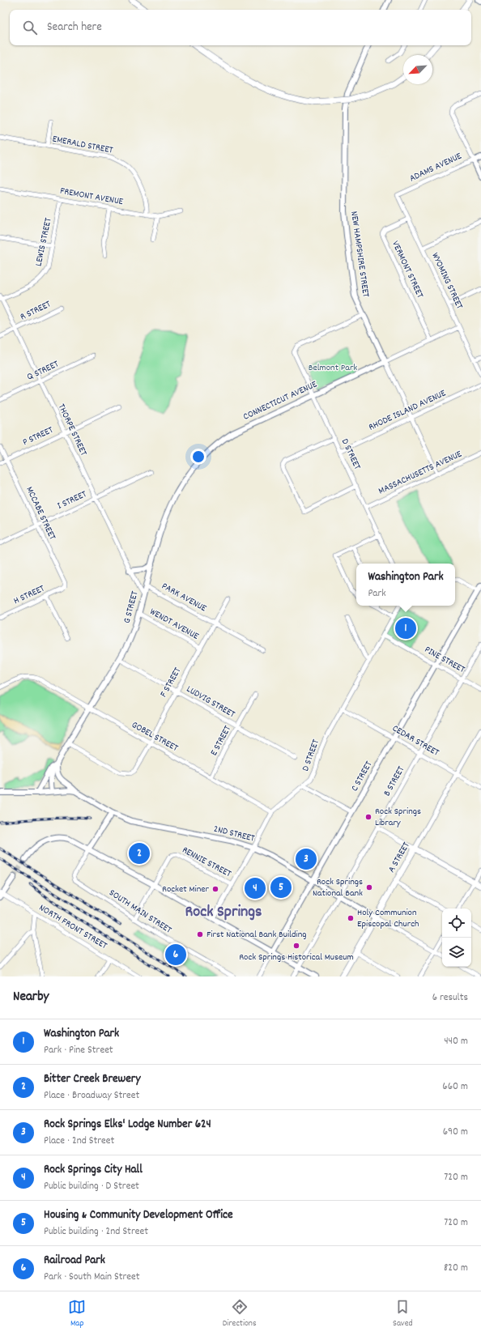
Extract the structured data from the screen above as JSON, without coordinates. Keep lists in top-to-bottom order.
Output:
{
  "streets": {
    "main road": ["A STREET"],
    "street": [
      "EMERALD STREET",
      "ADAMS AVENUE",
      "FREMONT AVENUE",
      "LEWIS STREET",
      "NEW HAMPSHIRE STREET",
      "VERMONT STREET",
      "WYOMING STREET",
      "R STREET",
      "Q STREET",
      "CONNECTICUT AVENUE",
      "RHODE ISLAND AVENUE",
      "THORPE STREET",
      "P STREET",
      "D STREET",
      "MASSACHUSETTS AVENUE",
      "I STREET",
      "MCCABE STREET",
      "H STREET",
      "PARK AVENUE",
      "G STREET",
      "WENDT AVENUE",
      "PINE STREET",
      "F STREET",
      "LUDVIG STREET",
      "GOBEL STREET",
      "E STREET",
      "CEDAR STREET",
      "C STREET",
      "B STREET",
      "2ND STREET",
      "RENNIE STREET",
      "SOUTH MAIN STREET",
      "NORTH FRONT STREET"
    ]
  },
  "crossings": [
    ["EMERALD STREET", "FREMONT AVENUE"],
    ["ADAMS AVENUE", "WYOMING STREET"],
    ["FREMONT AVENUE", "LEWIS STREET"],
    ["LEWIS STREET", "THORPE STREET"],
    ["NEW HAMPSHIRE STREET", "CONNECTICUT AVENUE"],
    ["NEW HAMPSHIRE STREET", "RHODE ISLAND AVENUE"],
    ["NEW HAMPSHIRE STREET", "D STREET"],
    ["NEW HAMPSHIRE STREET", "MASSACHUSETTS AVENUE"],
    ["VERMONT STREET", "WYOMING STREET"],
    ["VERMONT STREET", "CONNECTICUT AVENUE"],
    ["WYOMING STREET", "CONNECTICUT AVENUE"],
    ["R STREET", "THORPE STREET"],
    ["Q STREET", "THORPE STREET"],
    ["CONNECTICUT AVENUE", "D STREET"],
    ["CONNECTICUT AVENUE", "G STREET"],
    ["RHODE ISLAND AVENUE", "D STREET"],
    ["THORPE STREET", "P STREET"],
    ["THORPE STREET", "I STREET"],
    ["THORPE STREET", "G STREET"],
    ["P STREET", "MCCABE STREET"],
    ["D STREET", "MASSACHUSETTS AVENUE"],
    ["D STREET", "PINE STREET"],
    ["D STREET", "GOBEL STREET"],
    ["D STREET", "CEDAR STREET"],
    ["D STREET", "2ND STREET"],
    ["D STREET", "RENNIE STREET"],
    ["I STREET", "MCCABE STREET"],
    ["MCCABE STREET", "H STREET"],
    ["PARK AVENUE", "G STREET"],
    ["PARK AVENUE", "F STREET"],
    ["G STREET", "WENDT AVENUE"],
    ["G STREET", "F STREET"],
    ["G STREET", "LUDVIG STREET"],
    ["G STREET", "GOBEL STREET"],
    ["G STREET", "2ND STREET"],
    ["WENDT AVENUE", "F STREET"],
    ["PINE STREET", "C STREET"],
    ["PINE STREET", "B STREET"],
    ["F STREET", "LUDVIG STREET"],
    ["F STREET", "GOBEL STREET"],
    ["LUDVIG STREET", "E STREET"],
    ["GOBEL STREET", "E STREET"],
    ["CEDAR STREET", "C STREET"],
    ["CEDAR STREET", "B STREET"],
    ["CEDAR STREET", "A STREET"],
    ["C STREET", "2ND STREET"],
    ["B STREET", "2ND STREET"],
    ["2ND STREET", "A STREET"]
  ],
  "districts": ["Rock Springs"],
  "parks": ["Belmont Park"],
  "places": [
    "Rock Springs Library",
    "Rock Springs National Bank",
    "Rocket Miner",
    "Holy Communion Episcopal Church",
    "First National Bank Building",
    "Rock Springs Historical Museum"
  ],
  "north": "bottom left",
  "page": {
    "search": "Search here",
    "popup": ["Washington Park", "Park"],
    "pins": [
      "1",
      "2",
      "3",
      "5",
      "4",
      "6"
    ],
    "heading": ["Nearby", "6 results"],
    "list": [
      {
        "mark": "1",
        "name": "Washington Park",
        "note": "Park · Pine Street",
        "value": "440 m"
      },
      {
        "mark": "2",
        "name": "Bitter Creek Brewery",
        "note": "Place · Broadway Street",
        "value": "660 m"
      },
      {
        "mark": "3",
        "name": "Rock Springs Elks' Lodge Number 624",
        "note": "Place · 2nd Street",
        "value": "690 m"
      },
      {
        "mark": "4",
        "name": "Rock Springs City Hall",
        "note": "Public building · D Street",
        "value": "720 m"
      },
      {
        "mark": "5",
        "name": "Housing & Community Development Office",
        "note": "Public building · 2nd Street",
        "value": "720 m"
      },
      {
        "mark": "6",
        "name": "Railroad Park",
        "note": "Park · South Main Street",
        "value": "820 m"
      }
    ],
    "nav": ["Map", "Directions", "Saved"]
  }
}
